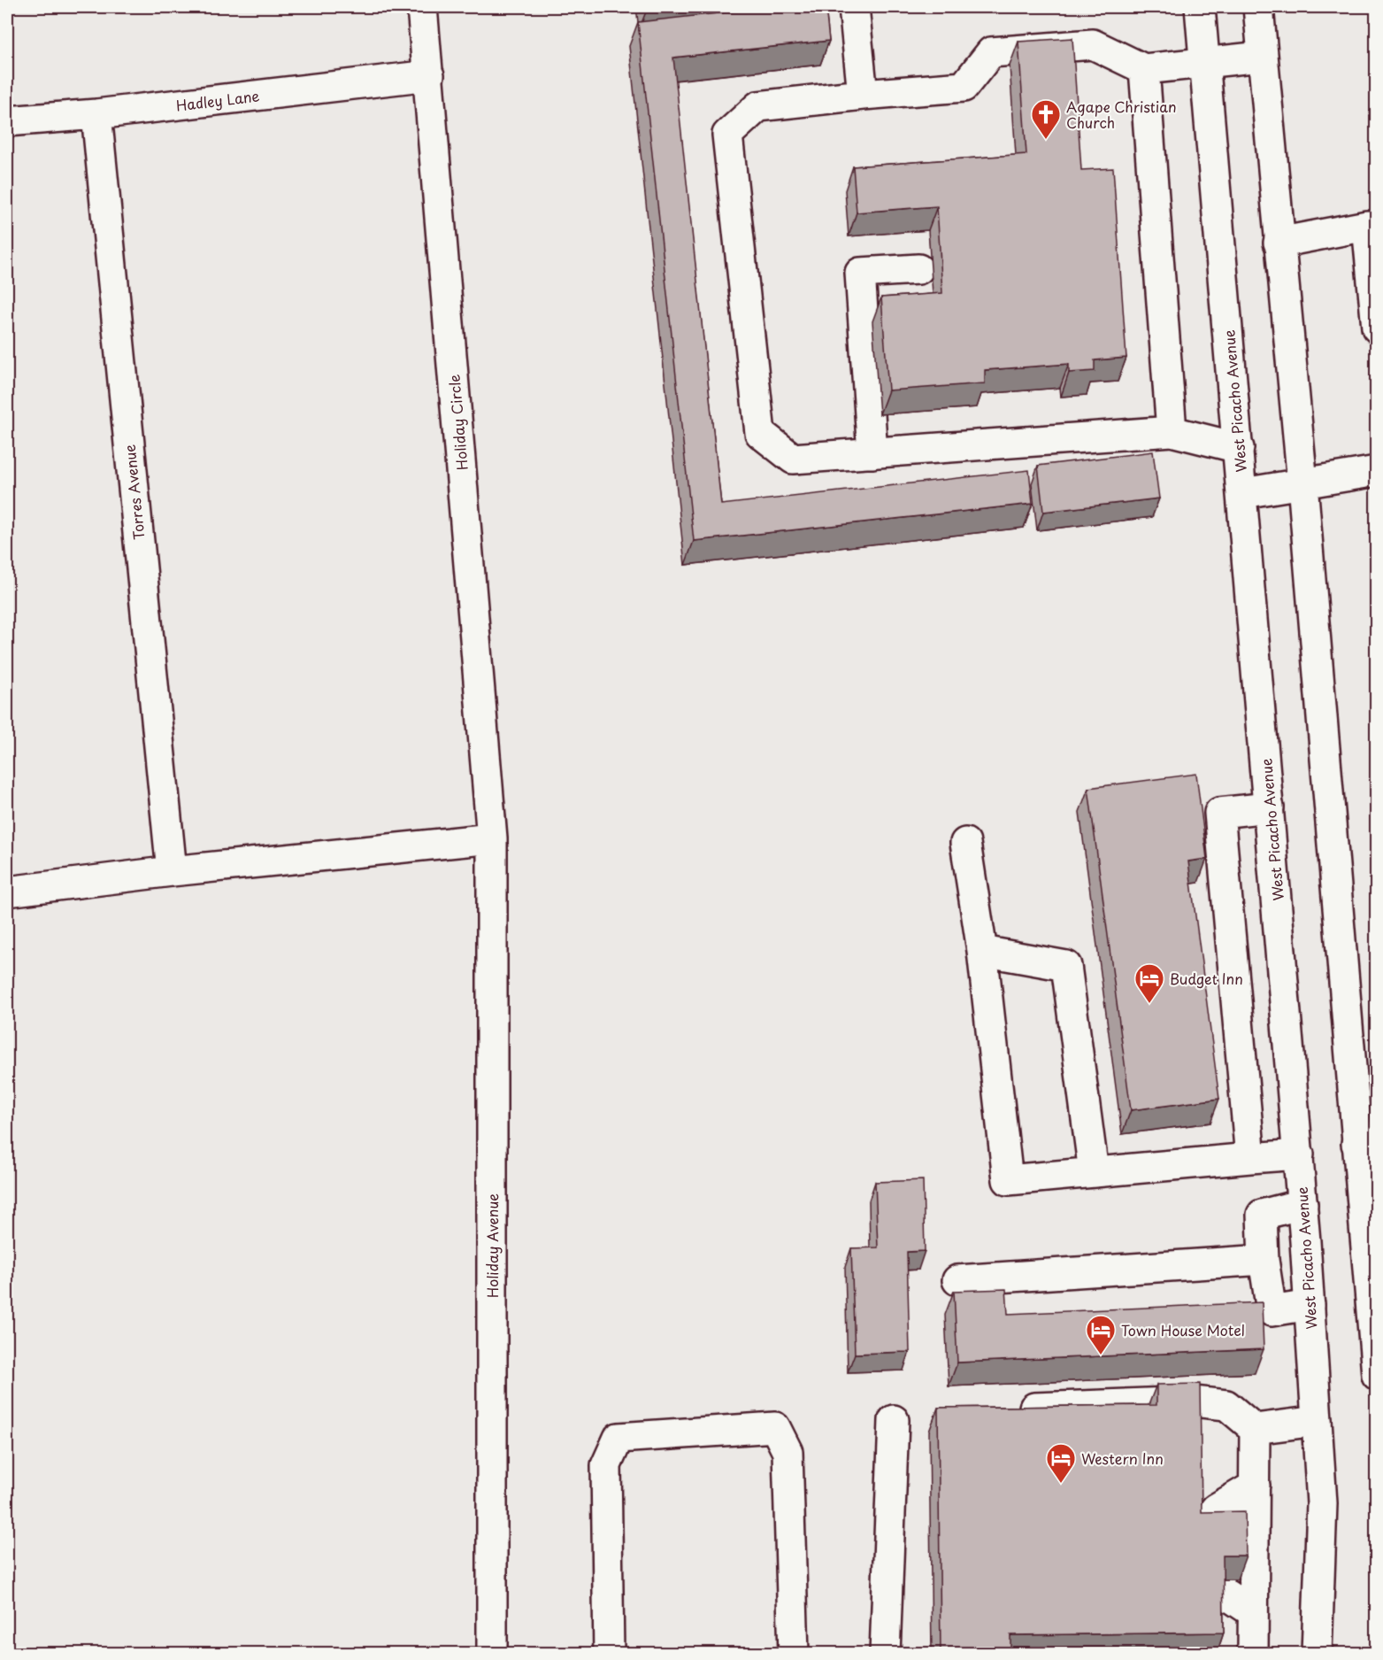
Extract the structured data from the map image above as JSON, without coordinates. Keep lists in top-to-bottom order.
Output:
{
  "streets": {
    "street": [
      "Hadley Lane",
      "West Picacho Avenue",
      "Holiday Circle",
      "Torres Avenue",
      "Holiday Avenue"
    ]
  },
  "crossings": [
    ["Hadley Lane", "Holiday Circle"],
    ["Hadley Lane", "Torres Avenue"],
    ["Holiday Circle", "Holiday Avenue"]
  ],
  "places": {
    "church": ["Agape Christian Church"],
    "hotel": ["Budget Inn", "Town House Motel", "Western Inn"]
  }
}
